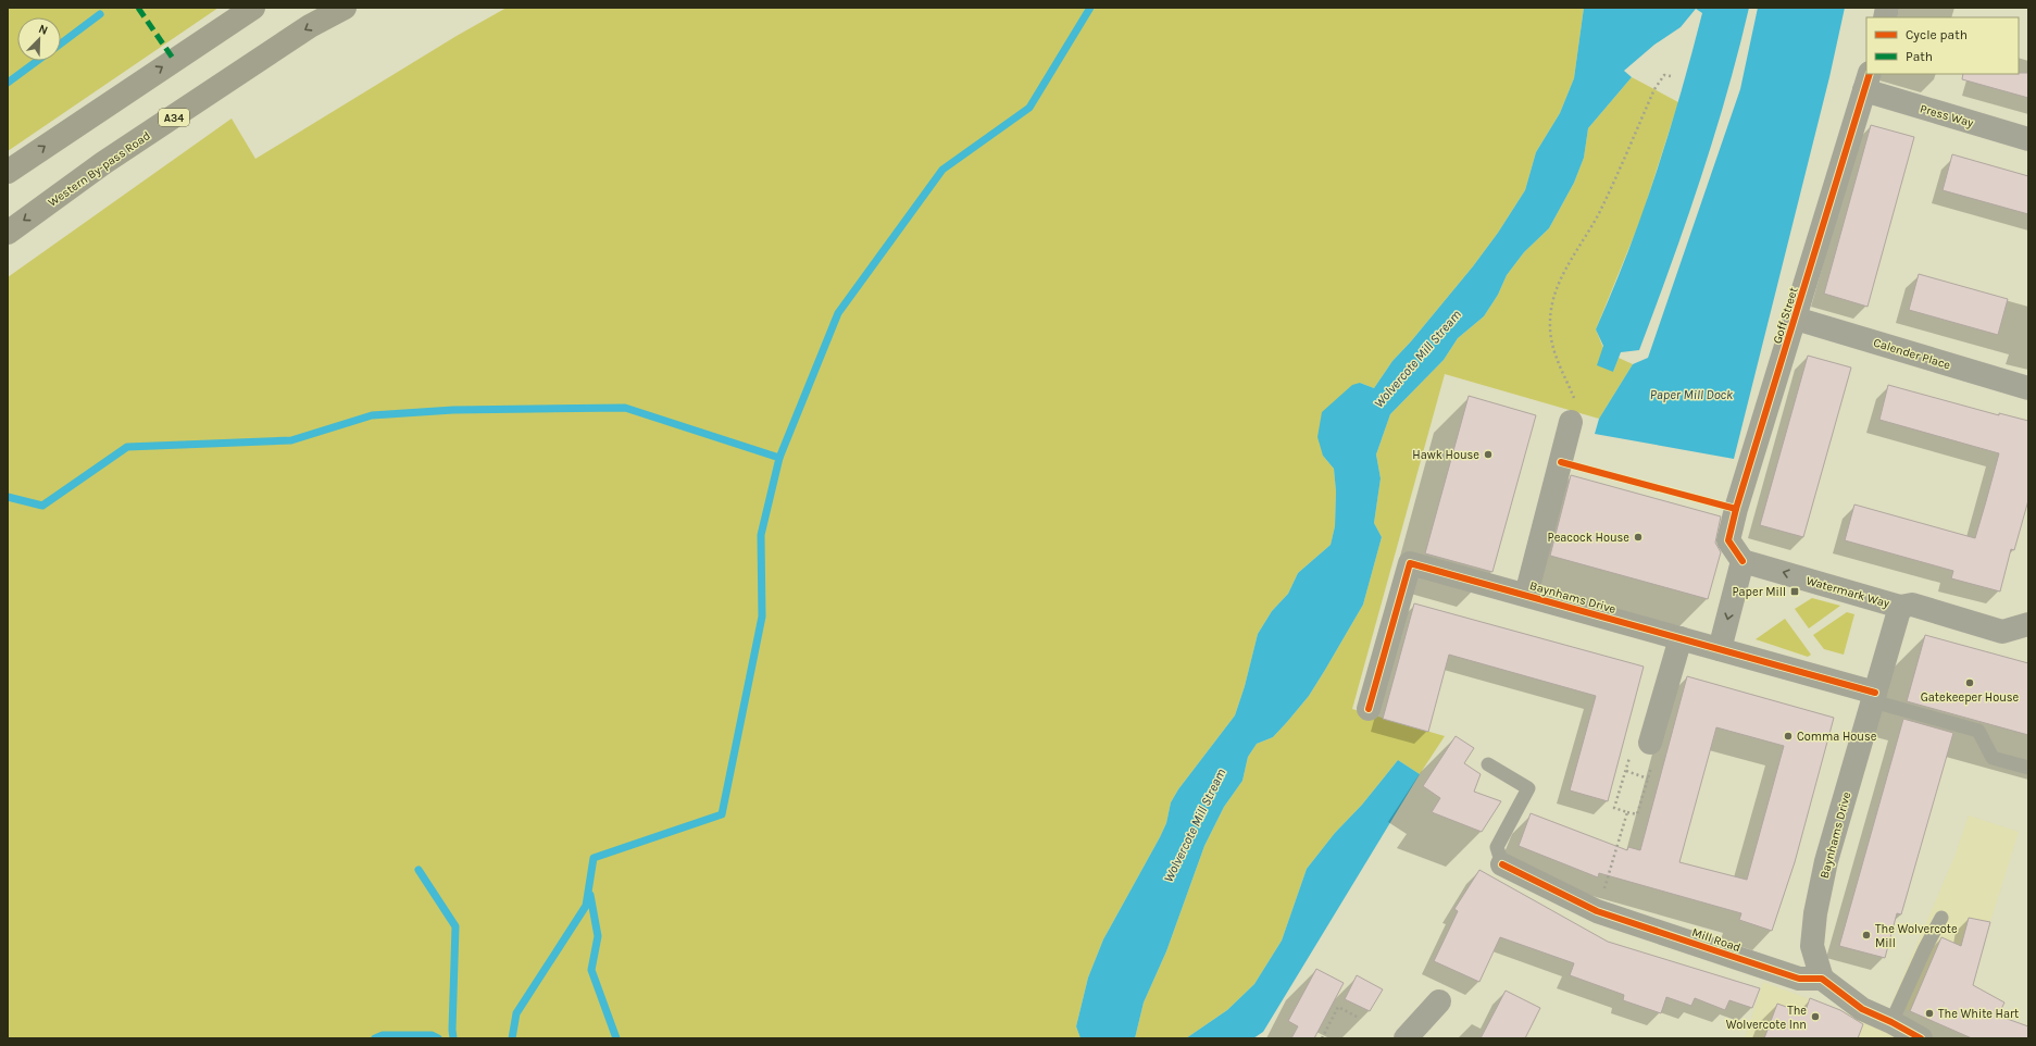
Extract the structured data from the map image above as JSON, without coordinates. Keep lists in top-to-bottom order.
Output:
{
  "streets": {
    "highway": ["A34", "Western By-pass Road"],
    "street": [
      "Press Way",
      "Goff Street",
      "Calender Place",
      "Watermark Way",
      "Baynhams Drive",
      "Mill Road"
    ]
  },
  "crossings": [
    ["Press Way", "Goff Street"],
    ["Goff Street", "Calender Place"],
    ["Goff Street", "Watermark Way"],
    ["Watermark Way", "Baynhams Drive"],
    ["Baynhams Drive", "Mill Road"]
  ],
  "one_way": ["Watermark Way"],
  "water": ["Wolvercote Mill Stream", "Paper Mill Dock"],
  "places": {
    "other": [
      "Hawk House",
      "Peacock House",
      "Gatekeeper House",
      "Comma House",
      "The Wolvercote Mill",
      "The White Hart",
      "The Wolvercote Inn"
    ],
    "transit": ["Paper Mill"]
  },
  "legend": ["Cycle path", "Path"],
  "north": "top right"
}
